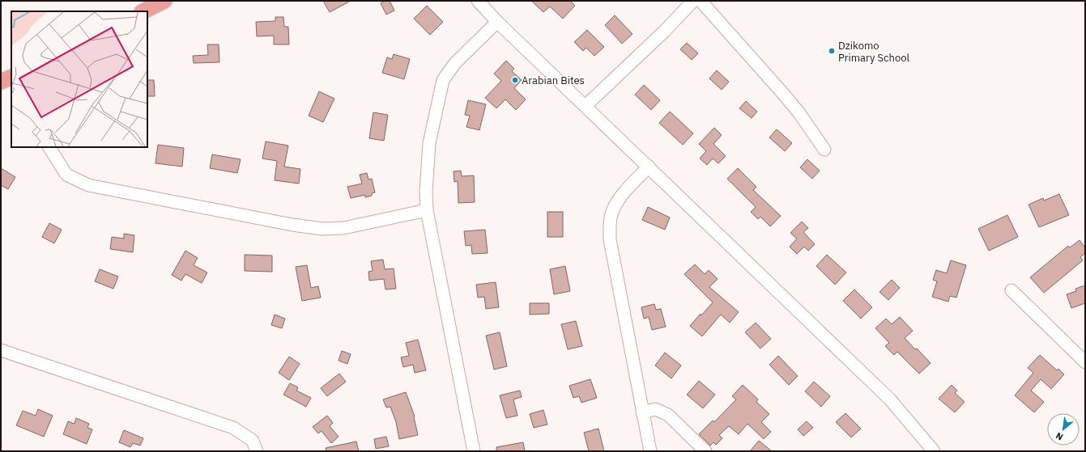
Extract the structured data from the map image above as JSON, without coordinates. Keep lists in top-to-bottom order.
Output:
{
  "places": ["Dzikomo Primary School", "Arabian Bites"],
  "north": "bottom left"
}
